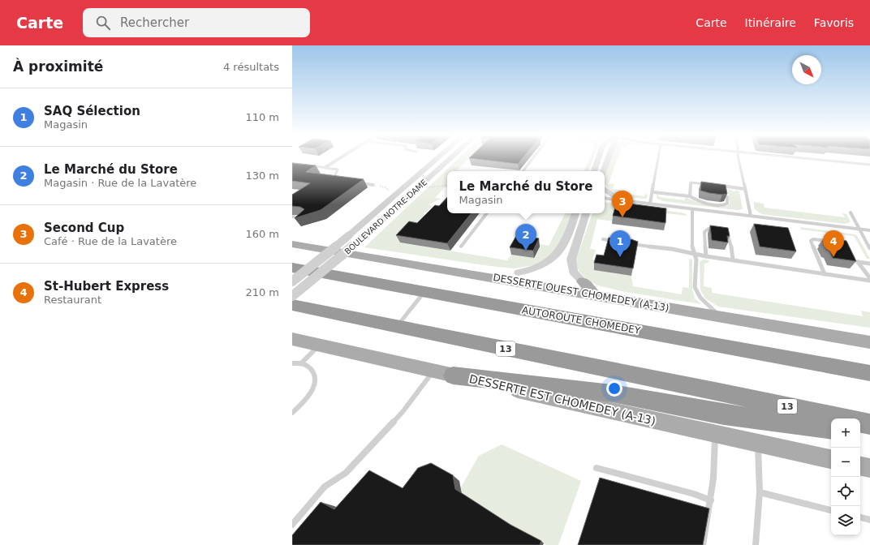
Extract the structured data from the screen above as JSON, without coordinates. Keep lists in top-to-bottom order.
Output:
{
  "streets": {
    "highway": ["AUTOROUTE CHOMEDEY", "13"],
    "main road": ["DESSERTE OUEST CHOMEDEY (A-13)", "DESSERTE EST CHOMEDEY (A-13)"],
    "street": ["BOULEVARD NOTRE-DAME"]
  },
  "north": "bottom right",
  "page": {
    "header": "Carte",
    "search": "Rechercher",
    "nav": ["Carte", "Itinéraire", "Favoris"],
    "heading": ["À proximité", "4 résultats"],
    "list": [
      {
        "mark": "1",
        "name": "SAQ Sélection",
        "note": "Magasin",
        "value": "110 m"
      },
      {
        "mark": "2",
        "name": "Le Marché du Store",
        "note": "Magasin · Rue de la Lavatère",
        "value": "130 m"
      },
      {
        "mark": "3",
        "name": "Second Cup",
        "note": "Café · Rue de la Lavatère",
        "value": "160 m"
      },
      {
        "mark": "4",
        "name": "St-Hubert Express",
        "note": "Restaurant",
        "value": "210 m"
      }
    ],
    "popup": ["Le Marché du Store", "Magasin"],
    "pins": [
      "3",
      "2",
      "1",
      "4"
    ],
    "map_buttons": ["+", "−"]
  }
}
